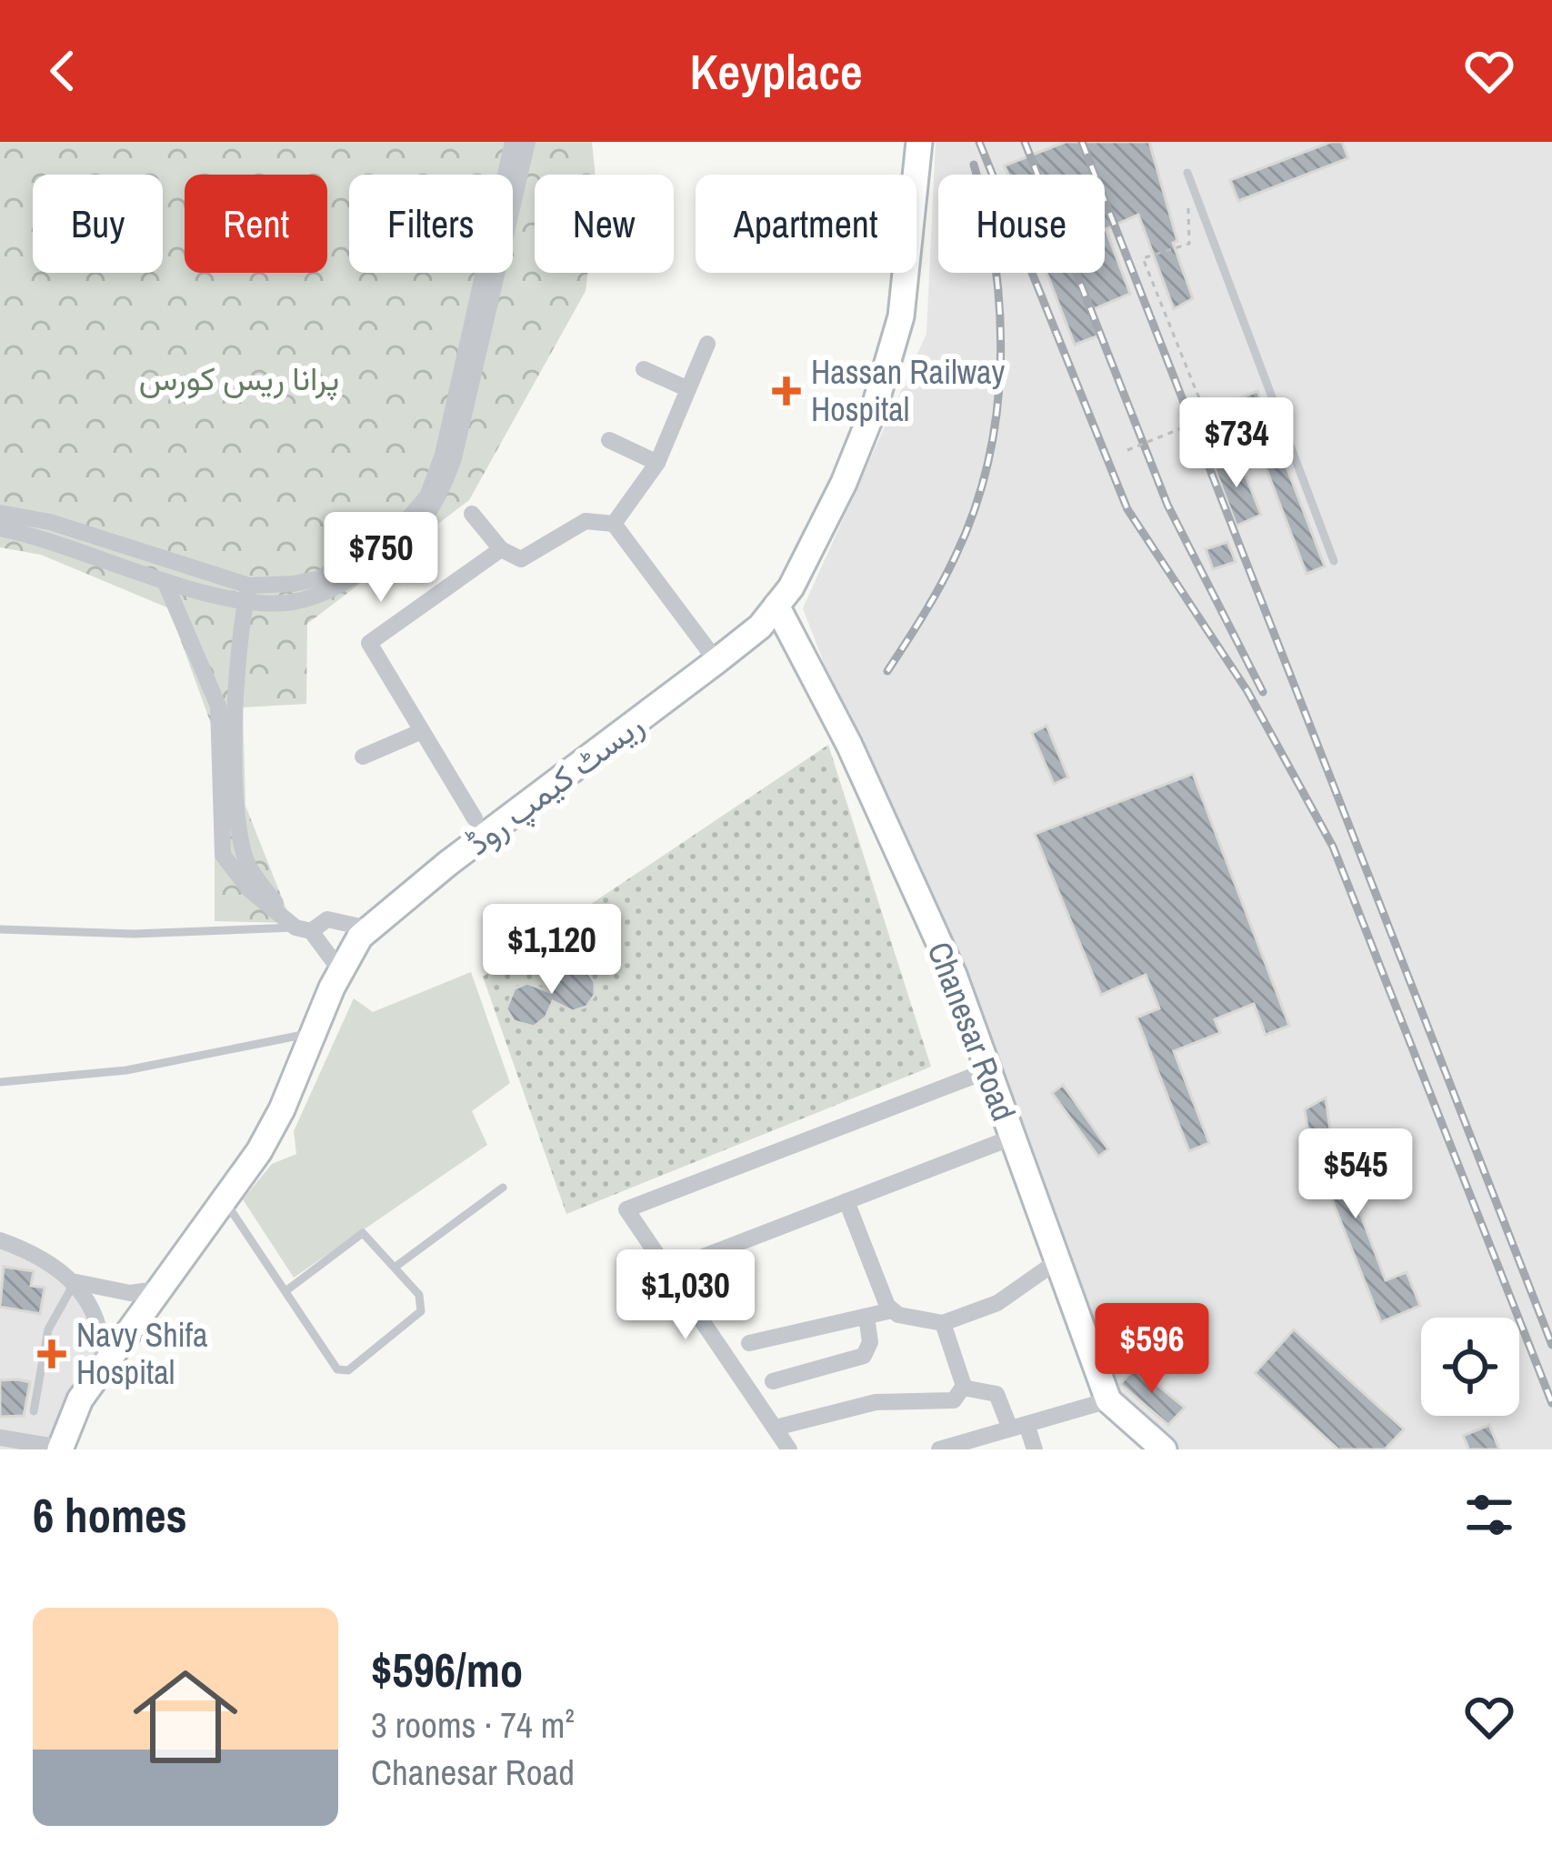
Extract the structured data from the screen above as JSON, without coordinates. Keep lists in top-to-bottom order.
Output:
{
  "streets": {
    "street": ["ریسٹ کیمپ روڈ", "Chanesar Road"]
  },
  "crossings": [
    ["ریسٹ کیمپ روڈ", "Chanesar Road"]
  ],
  "parks": ["پرانا ریس کورس"],
  "places": {
    "health": ["Hassan Railway Hospital", "Navy Shifa Hospital"]
  },
  "page": {
    "header": "Keyplace",
    "chip": [
      "Buy",
      "Rent",
      "Filters",
      "New",
      "Apartment",
      "House"
    ],
    "price": [
      "$734",
      "$750",
      "$1,120",
      "$545",
      "$1,030",
      "$596"
    ],
    "heading": "6 homes",
    "list": [
      {
        "name": "$596/mo",
        "note": "3 rooms · 74 m² · Chanesar Road"
      }
    ]
  }
}
